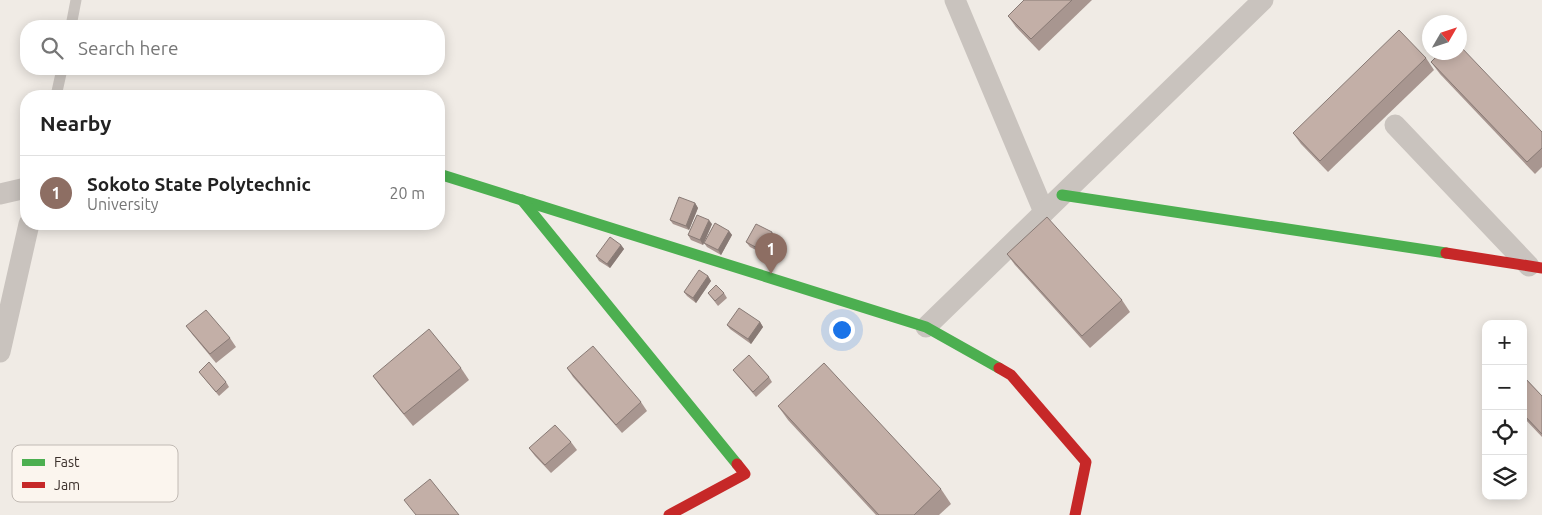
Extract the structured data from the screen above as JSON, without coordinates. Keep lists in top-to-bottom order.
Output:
{
  "legend": ["Fast", "Jam"],
  "north": "top right",
  "page": {
    "search": "Search here",
    "heading": "Nearby",
    "list": [
      {
        "mark": "1",
        "name": "Sokoto State Polytechnic",
        "note": "University",
        "value": "20 m"
      }
    ],
    "pins": "1",
    "map_buttons": ["+", "−"]
  }
}
